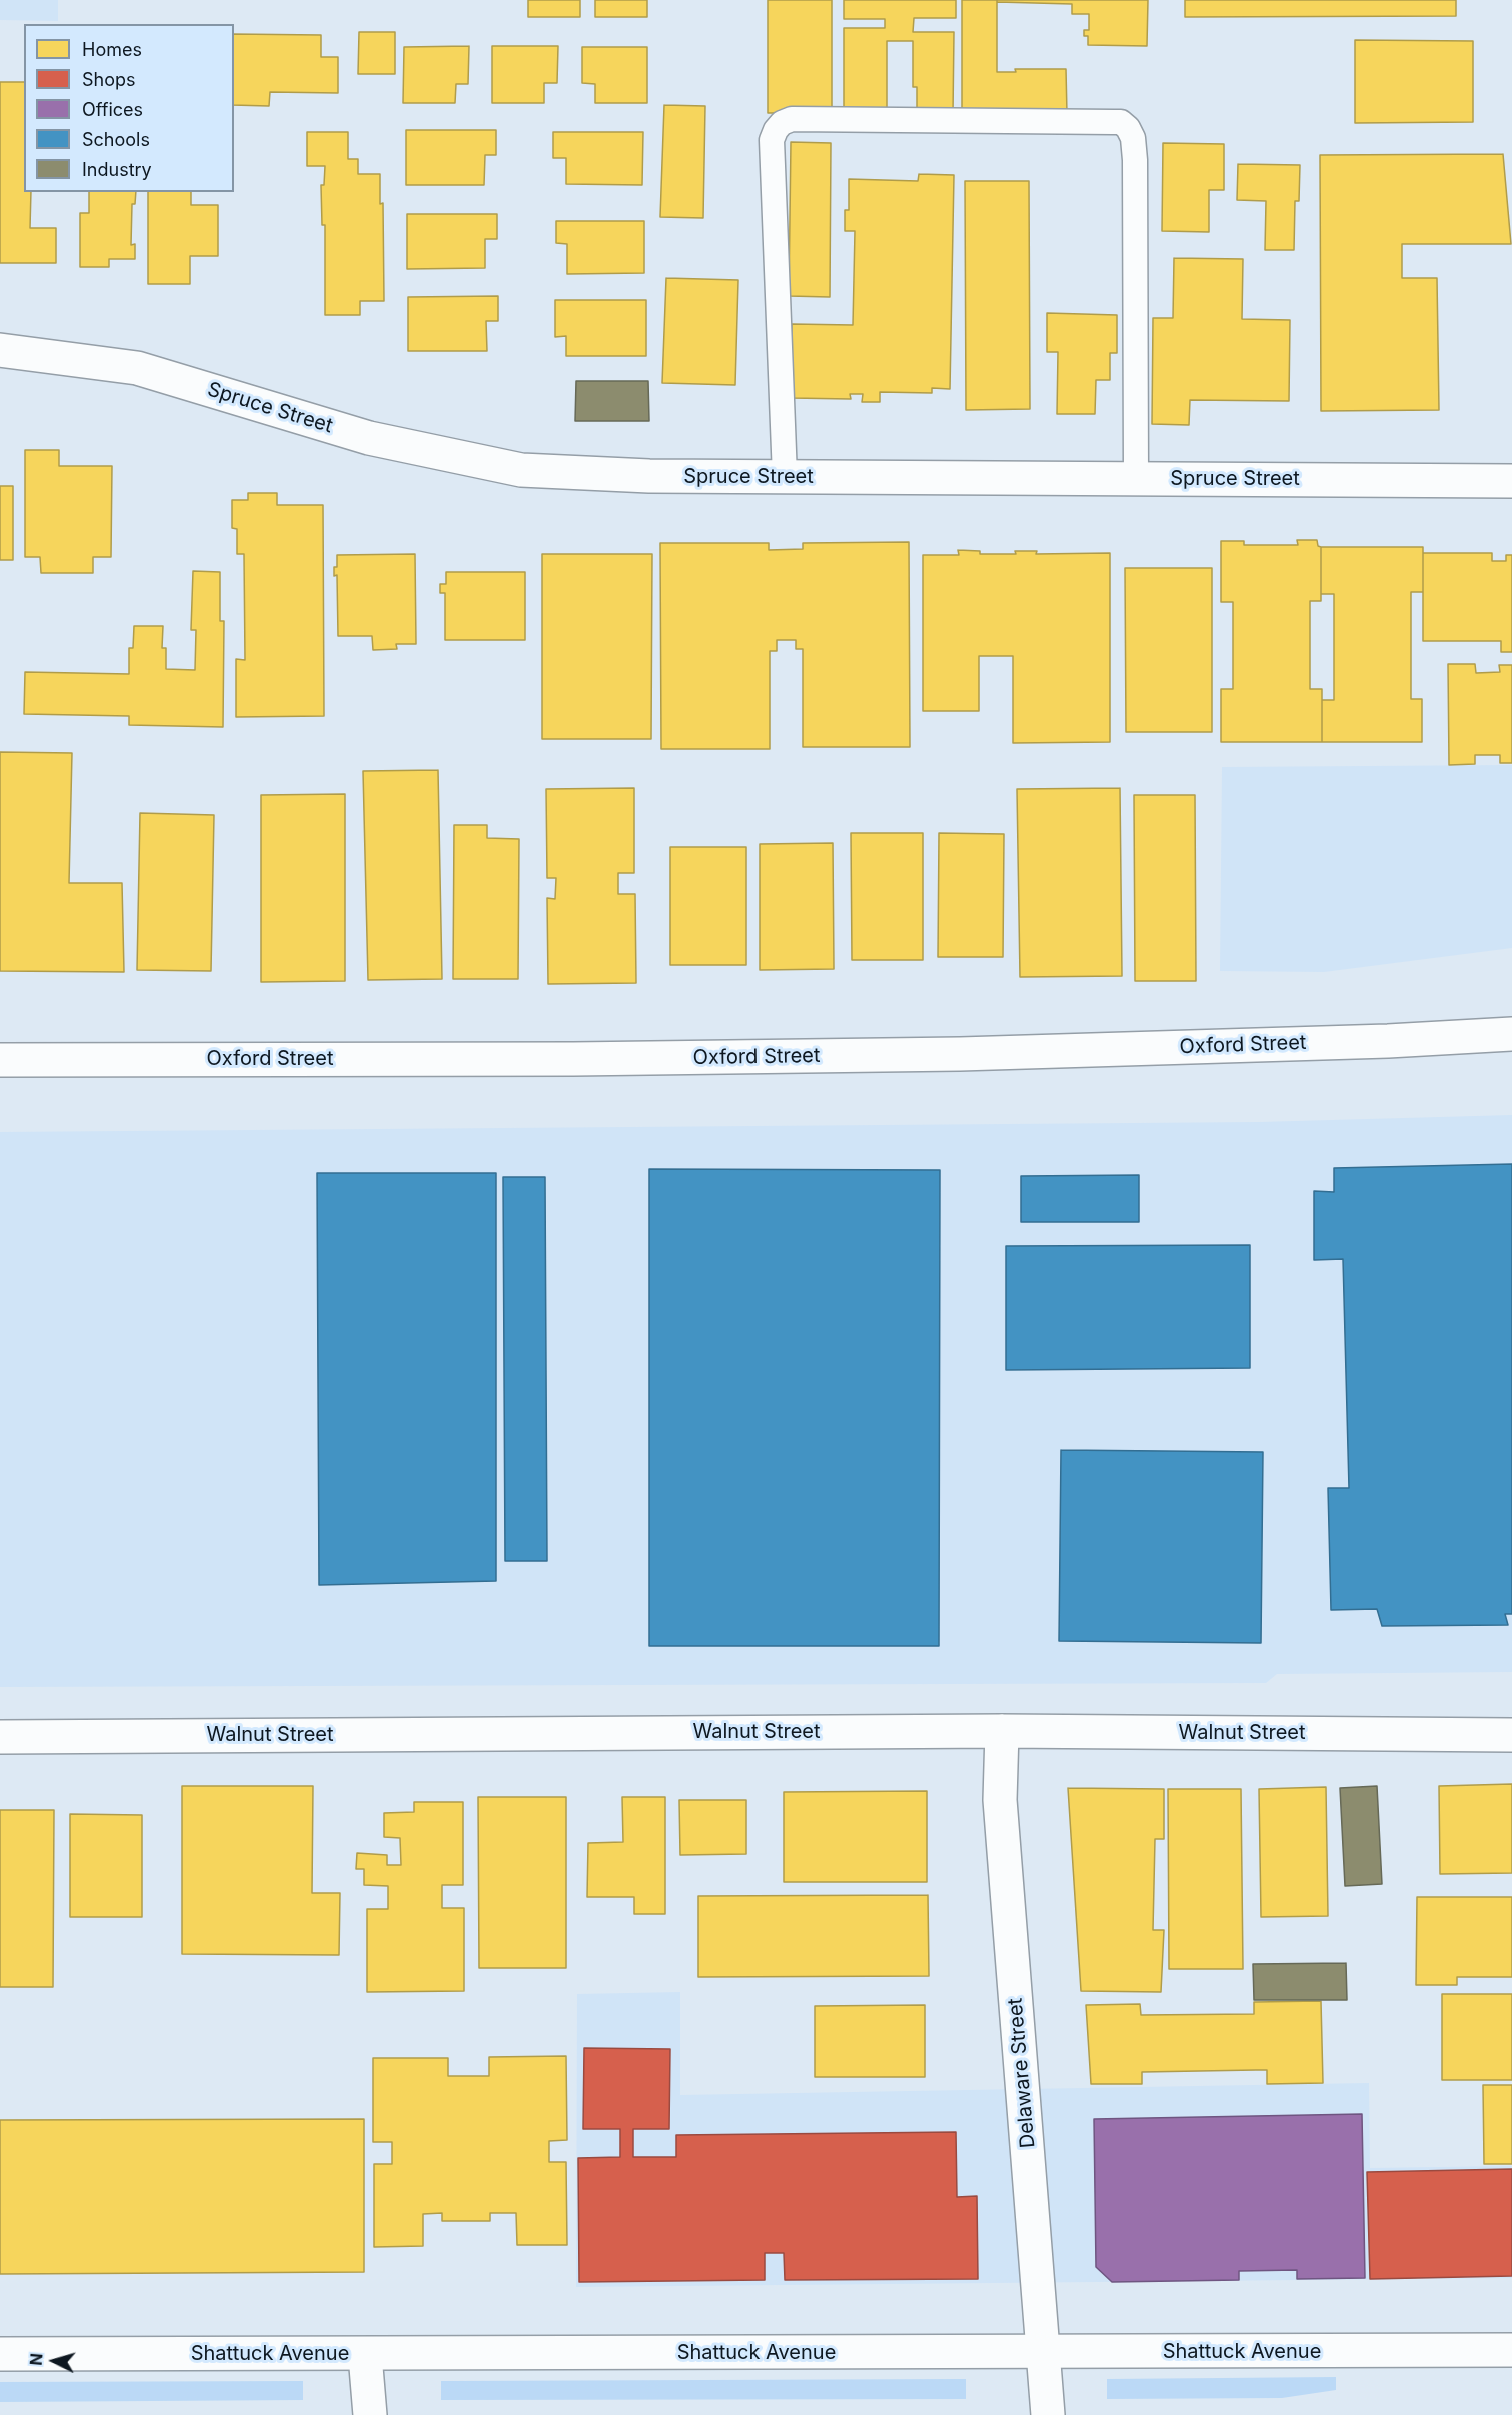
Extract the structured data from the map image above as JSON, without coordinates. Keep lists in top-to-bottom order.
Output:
{
  "streets": {
    "street": [
      "Spruce Street",
      "Oxford Street",
      "Walnut Street",
      "Delaware Street",
      "Shattuck Avenue"
    ]
  },
  "crossings": [
    ["Walnut Street", "Delaware Street"],
    ["Delaware Street", "Shattuck Avenue"]
  ],
  "legend": [
    "Homes",
    "Shops",
    "Offices",
    "Schools",
    "Industry"
  ],
  "north": "left"
}
